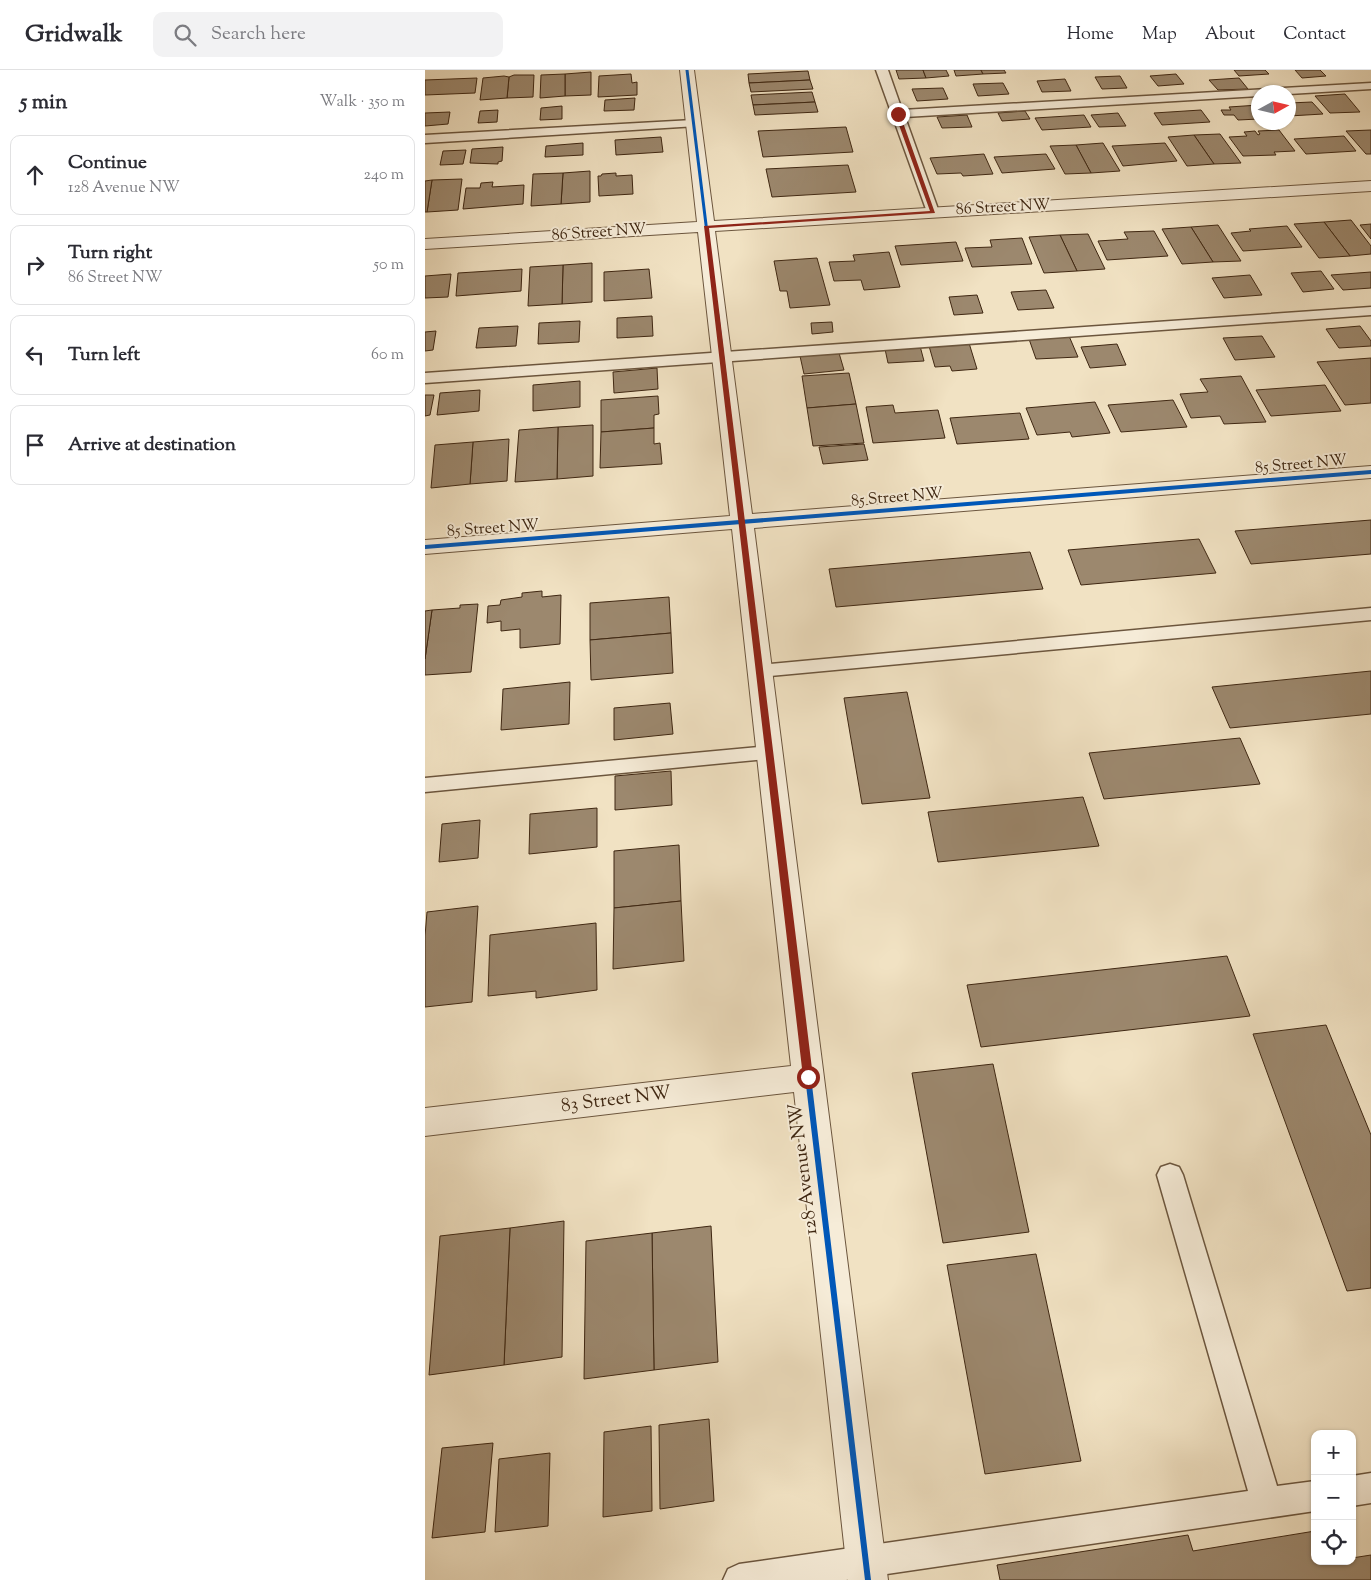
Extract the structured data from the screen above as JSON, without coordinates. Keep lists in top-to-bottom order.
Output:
{
  "streets": {
    "street": [
      "86 Street NW",
      "85 Street NW",
      "83 Street NW",
      "128 Avenue NW"
    ]
  },
  "crossings": [
    ["86 Street NW", "128 Avenue NW"],
    ["85 Street NW", "128 Avenue NW"],
    ["83 Street NW", "128 Avenue NW"]
  ],
  "north": "right",
  "page": {
    "header": "Gridwalk",
    "search": "Search here",
    "nav": [
      "Home",
      "Map",
      "About",
      "Contact"
    ],
    "heading": ["5 min", "Walk · 350 m"],
    "list": [
      ["Continue", "128 Avenue NW", "240 m"],
      ["Turn right", "86 Street NW", "50 m"],
      ["Turn left", "60 m"],
      "Arrive at destination"
    ],
    "map_buttons": ["+", "−"]
  }
}
